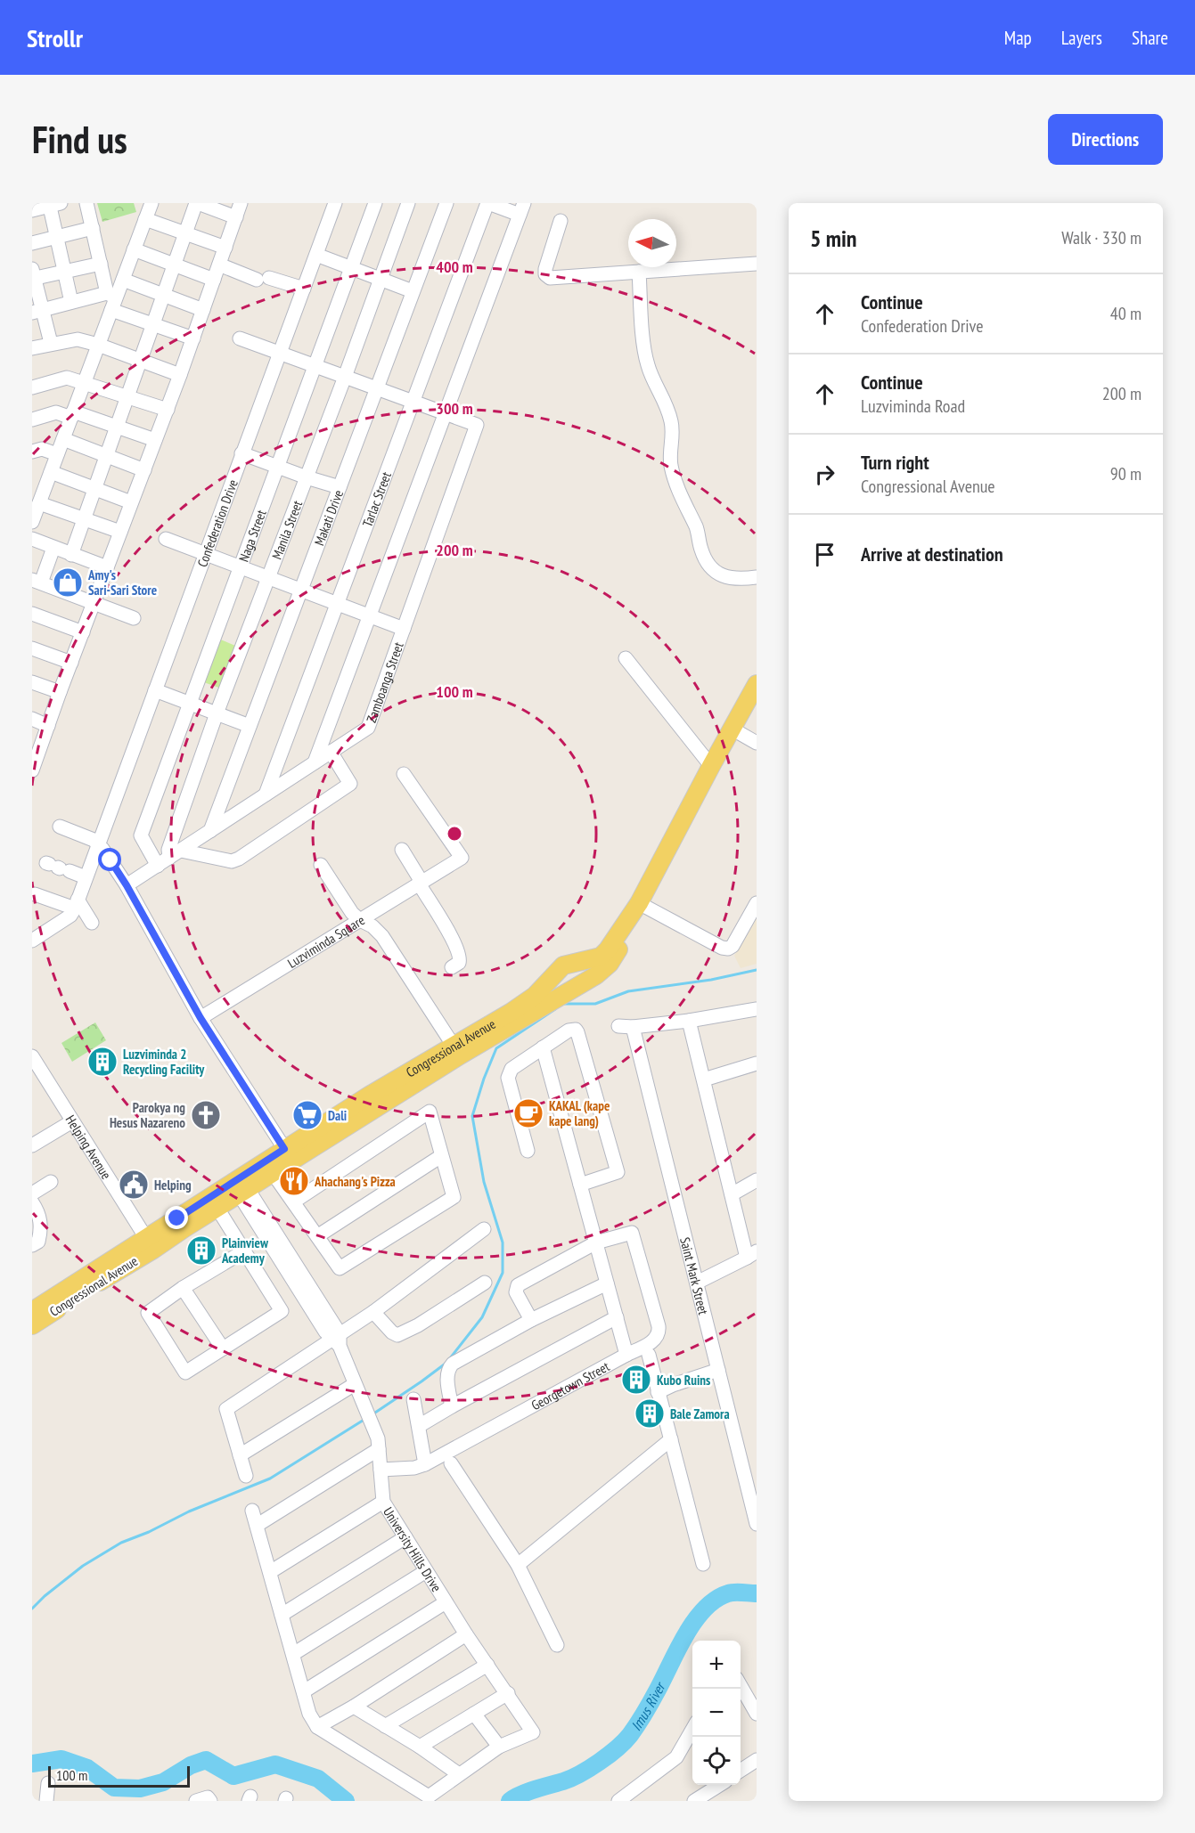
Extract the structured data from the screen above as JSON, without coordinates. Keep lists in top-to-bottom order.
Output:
{
  "streets": {
    "main road": ["Congressional Avenue"],
    "street": [
      "Tarlac Street",
      "Makati Drive",
      "Confederation Drive",
      "Manila Street",
      "Naga Street",
      "Zamboanga Street",
      "Luzviminda Square",
      "Helping Avenue",
      "Saint Mark Street",
      "Georgetown Street",
      "University Hills Drive"
    ]
  },
  "crossings": [
    ["Tarlac Street", "Zamboanga Street"],
    ["Makati Drive", "Zamboanga Street"],
    ["Manila Street", "Naga Street"],
    ["Manila Street", "Zamboanga Street"],
    ["Naga Street", "Zamboanga Street"],
    ["Luzviminda Square", "Congressional Avenue"],
    ["Congressional Avenue", "Helping Avenue"],
    ["Congressional Avenue", "University Hills Drive"],
    ["Georgetown Street", "University Hills Drive"]
  ],
  "water": ["Imus River"],
  "places": {
    "shop": ["Amy's Sari-Sari Store"],
    "building": [
      "Luzviminda 2 Recycling Facility",
      "Plainview Academy",
      "Kubo Ruins",
      "Bale Zamora"
    ],
    "cafe": ["KAKAL (kape kape lang)"],
    "church": ["Parokya ng Hesus Nazareno"],
    "supermarket": ["Dali"],
    "restaurant": ["Ahachang's Pizza"],
    "public building": ["Helping"]
  },
  "scale_bar": "100 m",
  "north": "left",
  "page": {
    "header": "Strollr",
    "nav": ["Map", "Layers", "Share"],
    "buttons": "Directions",
    "title": "Find us",
    "heading": ["5 min", "Walk · 330 m"],
    "list": [
      ["Continue", "Confederation Drive", "40 m"],
      ["Continue", "Luzviminda Road", "200 m"],
      ["Turn right", "Congressional Avenue", "90 m"],
      "Arrive at destination"
    ],
    "map_buttons": ["+", "−"],
    "scale": "100 m"
  },
  "rings": [
    "400 m",
    "300 m",
    "200 m",
    "100 m"
  ]
}
